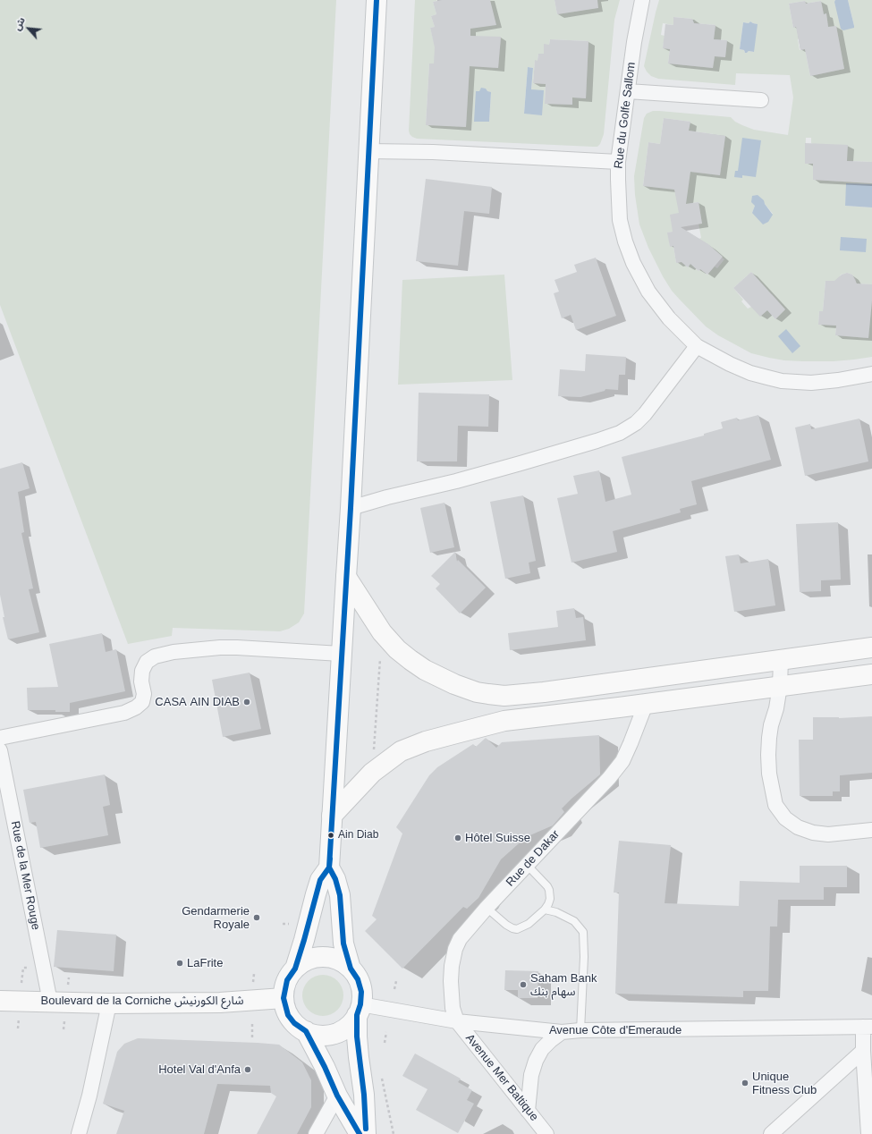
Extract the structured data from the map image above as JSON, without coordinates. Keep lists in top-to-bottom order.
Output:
{
  "streets": {
    "main road": ["Boulevard de la Corniche شارع الكورنيش"],
    "street": [
      "Rue du Golfe Sallom",
      "Rue de Dakar",
      "Rue de la Mer Rouge",
      "Avenue Côte d'Emeraude",
      "Avenue Mer Baltique"
    ]
  },
  "crossings": [
    ["Rue de Dakar", "Avenue Côte d'Emeraude"],
    ["Rue de Dakar", "Avenue Mer Baltique"],
    ["Rue de la Mer Rouge", "Boulevard de la Corniche شارع الكورنيش"],
    ["Boulevard de la Corniche شارع الكورنيش", "Avenue Côte d'Emeraude"],
    ["Avenue Côte d'Emeraude", "Avenue Mer Baltique"]
  ],
  "places": [
    "CASA AIN DIAB",
    "Ain Diab",
    "Hôtel Suisse",
    "Gendarmerie Royale",
    "LaFrite",
    "Saham Bank سهام بنك",
    "Hotel Val d'Anfa",
    "Unique Fitness Club"
  ],
  "north": "top left"
}
